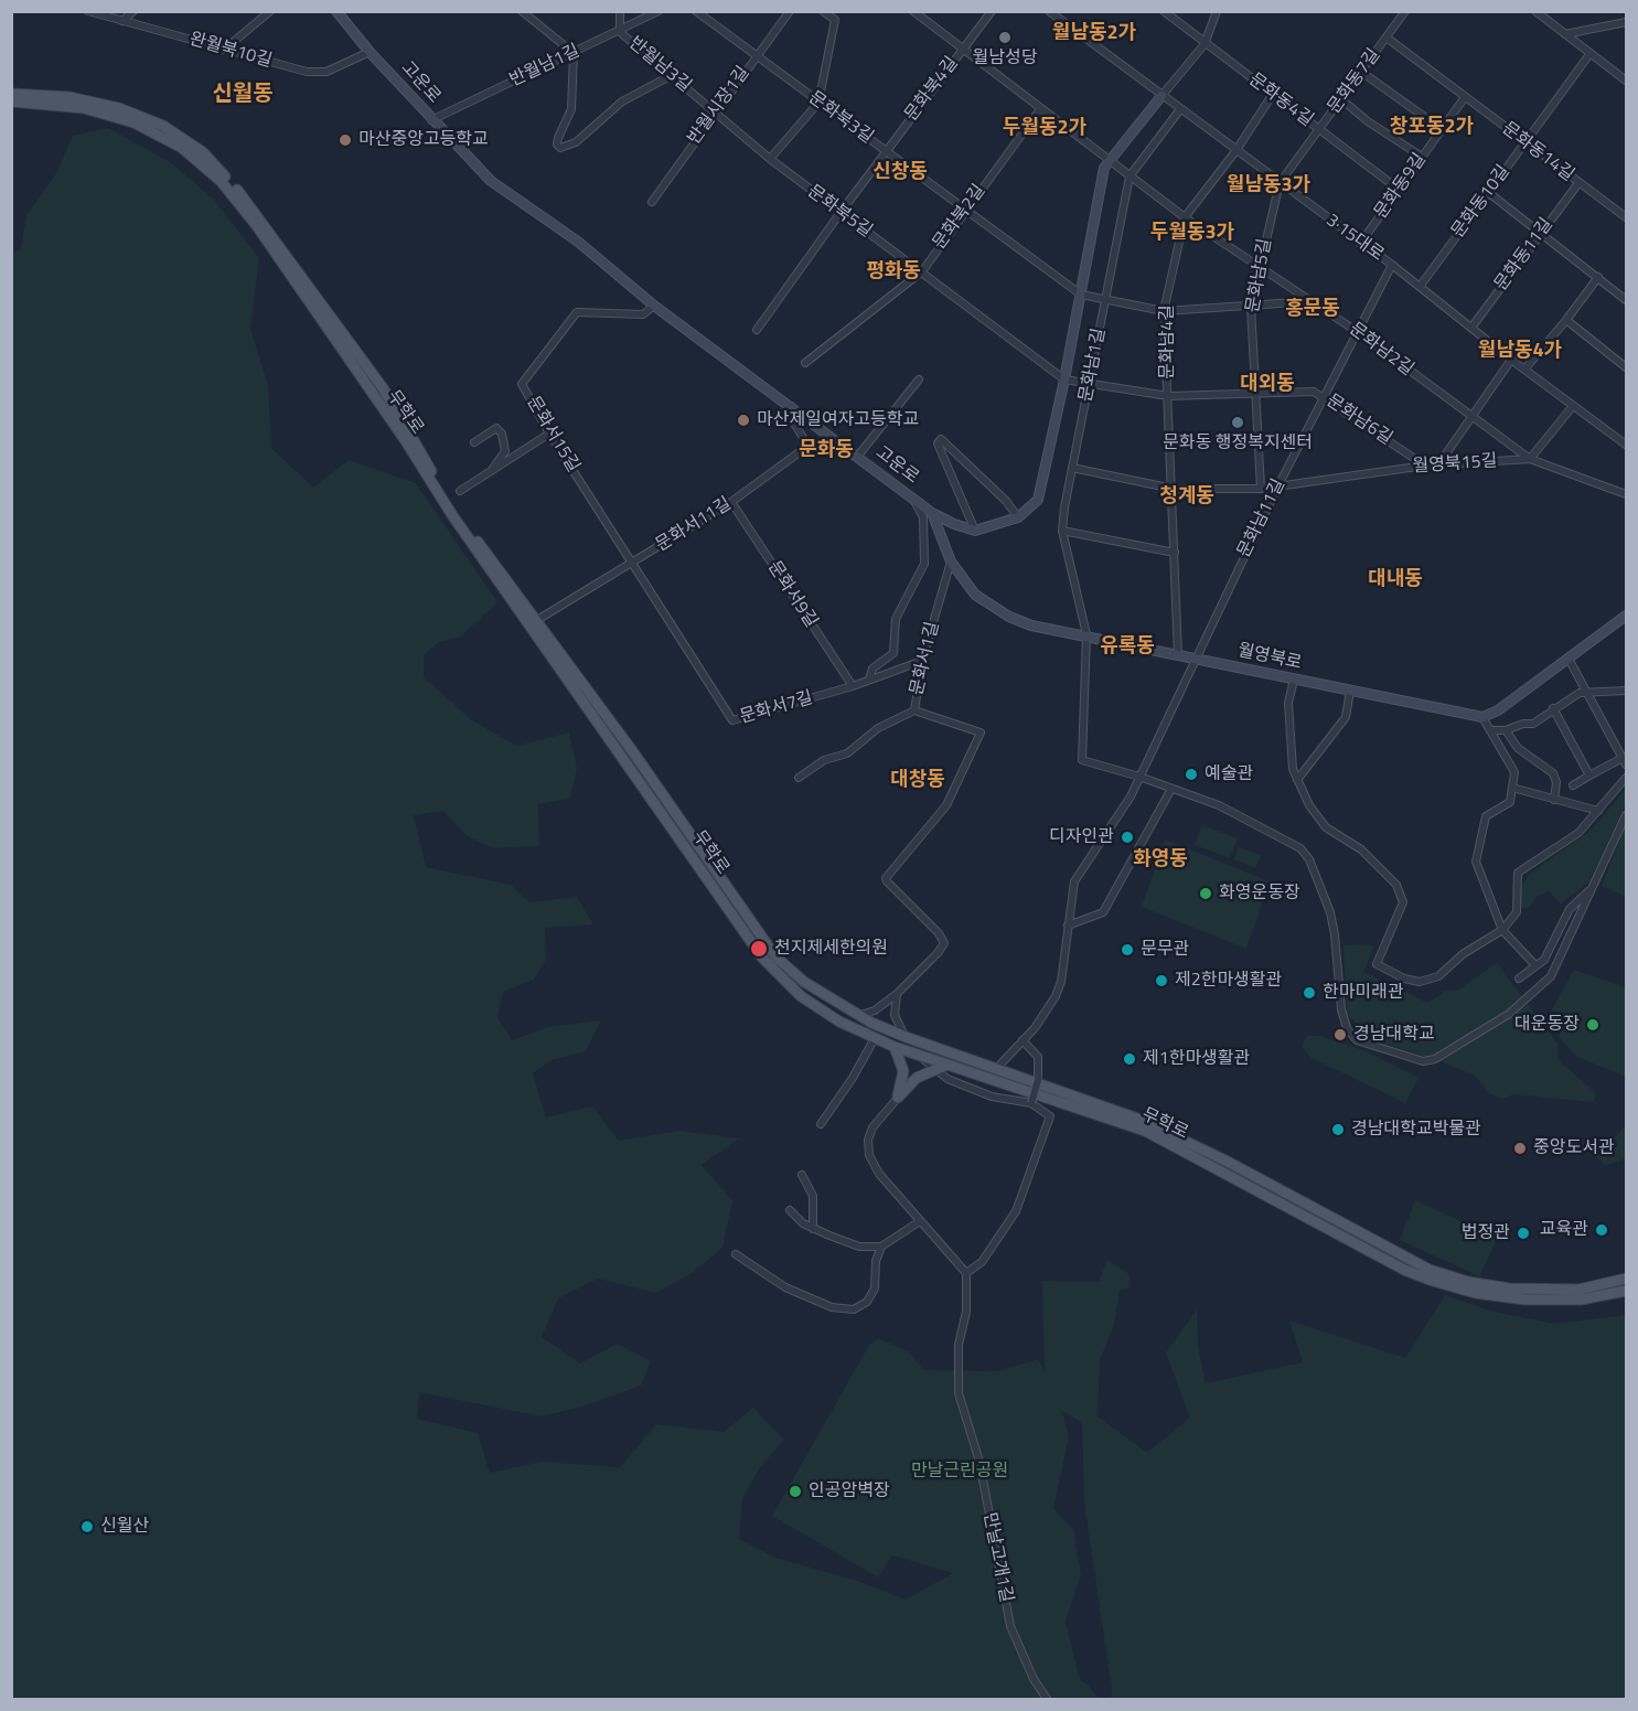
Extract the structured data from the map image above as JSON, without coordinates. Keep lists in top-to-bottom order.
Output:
{
  "streets": {
    "main road": ["고운로", "무학로", "월영북로"],
    "street": [
      "완월북10길",
      "반월남3길",
      "반월남1길",
      "문화동7길",
      "문화북4길",
      "문화동4길",
      "반월시장1길",
      "문화북3길",
      "문화동14길",
      "문화동9길",
      "문화동10길",
      "문화북5길",
      "문화북2길",
      "3·15대로",
      "문화동11길",
      "문화남5길",
      "문화남4길",
      "문화남2길",
      "문화남1길",
      "문화남6길",
      "문화서15길",
      "월영북15길",
      "문화남11길",
      "문화서11길",
      "문화서9길",
      "문화서1길",
      "문화서7길",
      "만날고개1길"
    ]
  },
  "crossings": [
    ["완월북10길", "고운로"],
    ["반월남3길", "반월남1길"],
    ["반월남3길", "반월시장1길"],
    ["반월남3길", "문화북5길"],
    ["반월남1길", "고운로"],
    ["문화동7길", "문화동4길"],
    ["문화동7길", "문화동14길"],
    ["문화동7길", "3·15대로"],
    ["문화동7길", "문화남5길"],
    ["고운로", "문화서15길"],
    ["고운로", "문화서11길"],
    ["고운로", "월영북로"],
    ["문화북4길", "문화북3길"],
    ["문화북4길", "문화북5길"],
    ["문화북4길", "문화남2길"],
    ["문화동4길", "문화동9길"],
    ["문화동4길", "문화남4길"],
    ["반월시장1길", "문화북3길"],
    ["반월시장1길", "문화북5길"],
    ["문화북3길", "문화북2길"],
    ["문화동14길", "문화동9길"],
    ["문화동14길", "문화동10길"],
    ["문화동14길", "문화동11길"],
    ["문화동9길", "3·15대로"],
    ["문화동10길", "3·15대로"],
    ["문화북5길", "문화북2길"],
    ["문화북5길", "문화남6길"],
    ["문화북2길", "문화남2길"],
    ["3·15대로", "문화동11길"],
    ["3·15대로", "문화남5길"],
    ["3·15대로", "문화남4길"],
    ["3·15대로", "문화남1길"],
    ["3·15대로", "문화남11길"],
    ["문화남5길", "문화남2길"],
    ["문화남5길", "문화남6길"],
    ["문화남5길", "월영북15길"],
    ["문화남4길", "문화남2길"],
    ["문화남4길", "문화남6길"],
    ["문화남4길", "월영북15길"],
    ["문화남4길", "월영북로"],
    ["문화남2길", "문화남1길"],
    ["문화남2길", "월영북15길"],
    ["문화남2길", "문화남11길"],
    ["문화남1길", "문화남6길"],
    ["문화남1길", "월영북15길"],
    ["문화남1길", "문화남11길"],
    ["문화남1길", "월영북로"],
    ["무학로", "문화남11길"],
    ["무학로", "문화서11길"],
    ["무학로", "문화서1길"],
    ["문화남6길", "월영북15길"],
    ["문화남6길", "문화남11길"],
    ["문화서15길", "문화서11길"],
    ["문화서15길", "문화서7길"],
    ["월영북15길", "문화남11길"],
    ["문화남11길", "월영북로"],
    ["문화서11길", "문화서9길"],
    ["문화서11길", "문화서7길"],
    ["문화서9길", "문화서7길"],
    ["월영북로", "문화서1길"],
    ["문화서1길", "문화서7길"]
  ],
  "districts": [
    "월남동2가",
    "신월동",
    "창포동2가",
    "두월동2가",
    "신창동",
    "월남동3가",
    "두월동3가",
    "평화동",
    "홍문동",
    "월남동4가",
    "대외동",
    "문화동",
    "청계동",
    "대내동",
    "유록동",
    "대창동",
    "화영동"
  ],
  "parks": ["만날근린공원"],
  "places": [
    "월남성당",
    "마산중앙고등학교",
    "마산제일여자고등학교",
    "문화동 행정복지센터",
    "예술관",
    "디자인관",
    "화영운동장",
    "천지제세한의원",
    "문무관",
    "제2한마생활관",
    "한마미래관",
    "대운동장",
    "경남대학교",
    "제1한마생활관",
    "경남대학교박물관",
    "중앙도서관",
    "교육관",
    "법정관",
    "인공암벽장",
    "신월산"
  ]
}
